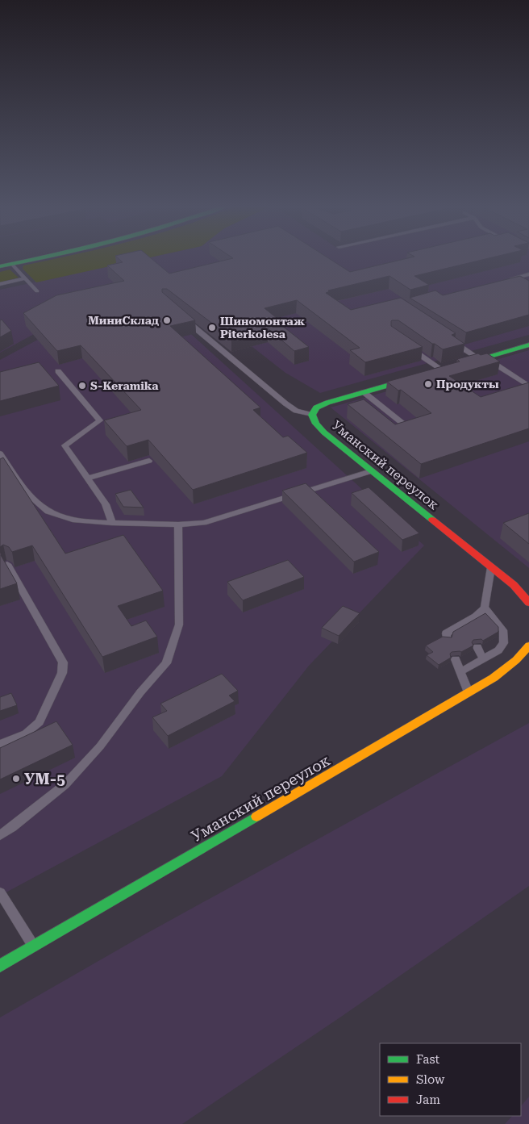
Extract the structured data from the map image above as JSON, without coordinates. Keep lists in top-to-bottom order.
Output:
{
  "streets": {
    "street": ["Уманский переулок"]
  },
  "places": [
    "МиниСклад",
    "Шиномонтаж Piterkolesa",
    "Продукты",
    "S-Keramika",
    "УМ-5"
  ],
  "legend": ["Fast", "Slow", "Jam"]
}
